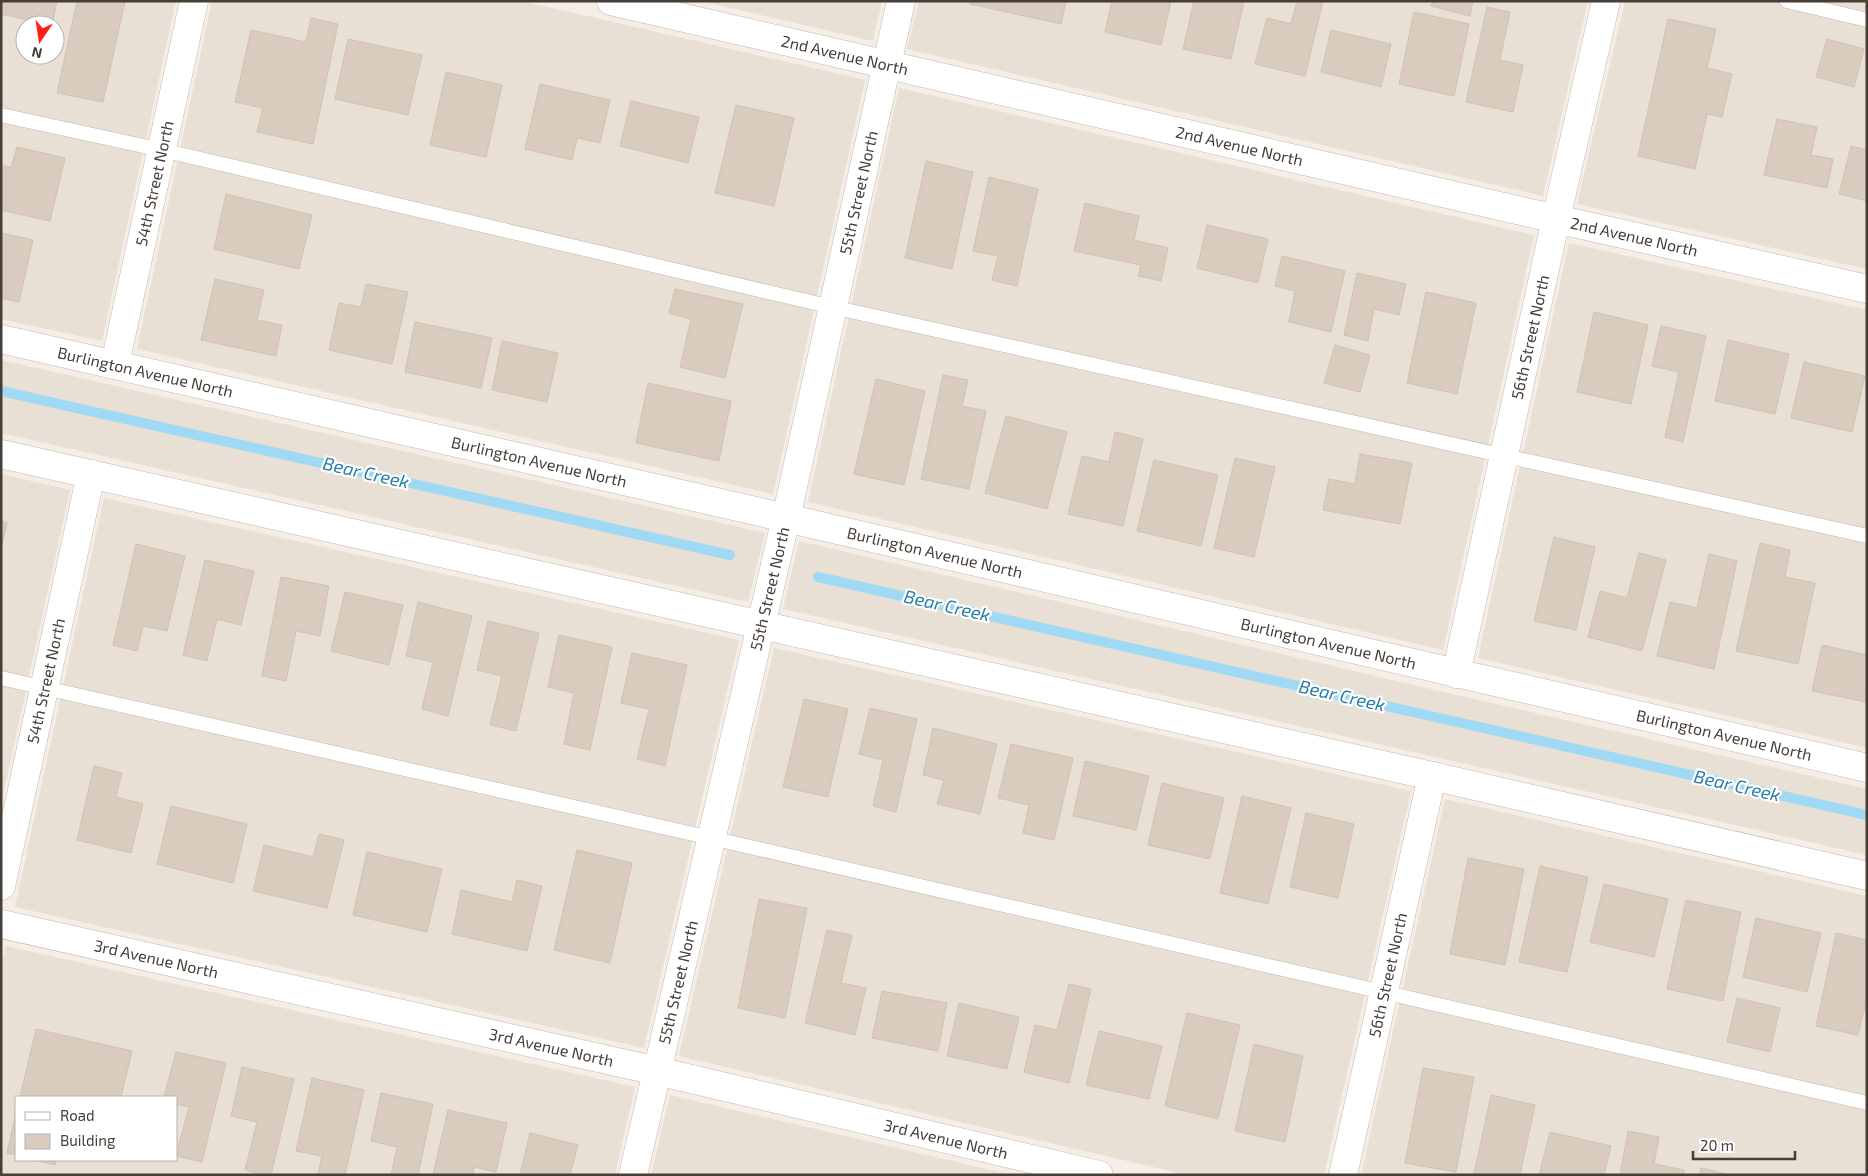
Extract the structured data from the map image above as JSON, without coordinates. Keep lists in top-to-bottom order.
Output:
{
  "streets": {
    "street": [
      "2nd Avenue North",
      "54th Street North",
      "55th Street North",
      "56th Street North",
      "Burlington Avenue North",
      "3rd Avenue North"
    ]
  },
  "crossings": [
    ["2nd Avenue North", "55th Street North"],
    ["2nd Avenue North", "56th Street North"],
    ["54th Street North", "Burlington Avenue North"],
    ["55th Street North", "Burlington Avenue North"],
    ["55th Street North", "3rd Avenue North"],
    ["56th Street North", "Burlington Avenue North"]
  ],
  "water": ["Bear Creek"],
  "legend": ["Road", "Building"],
  "scale_bar": "20 m",
  "north": "bottom"
}
